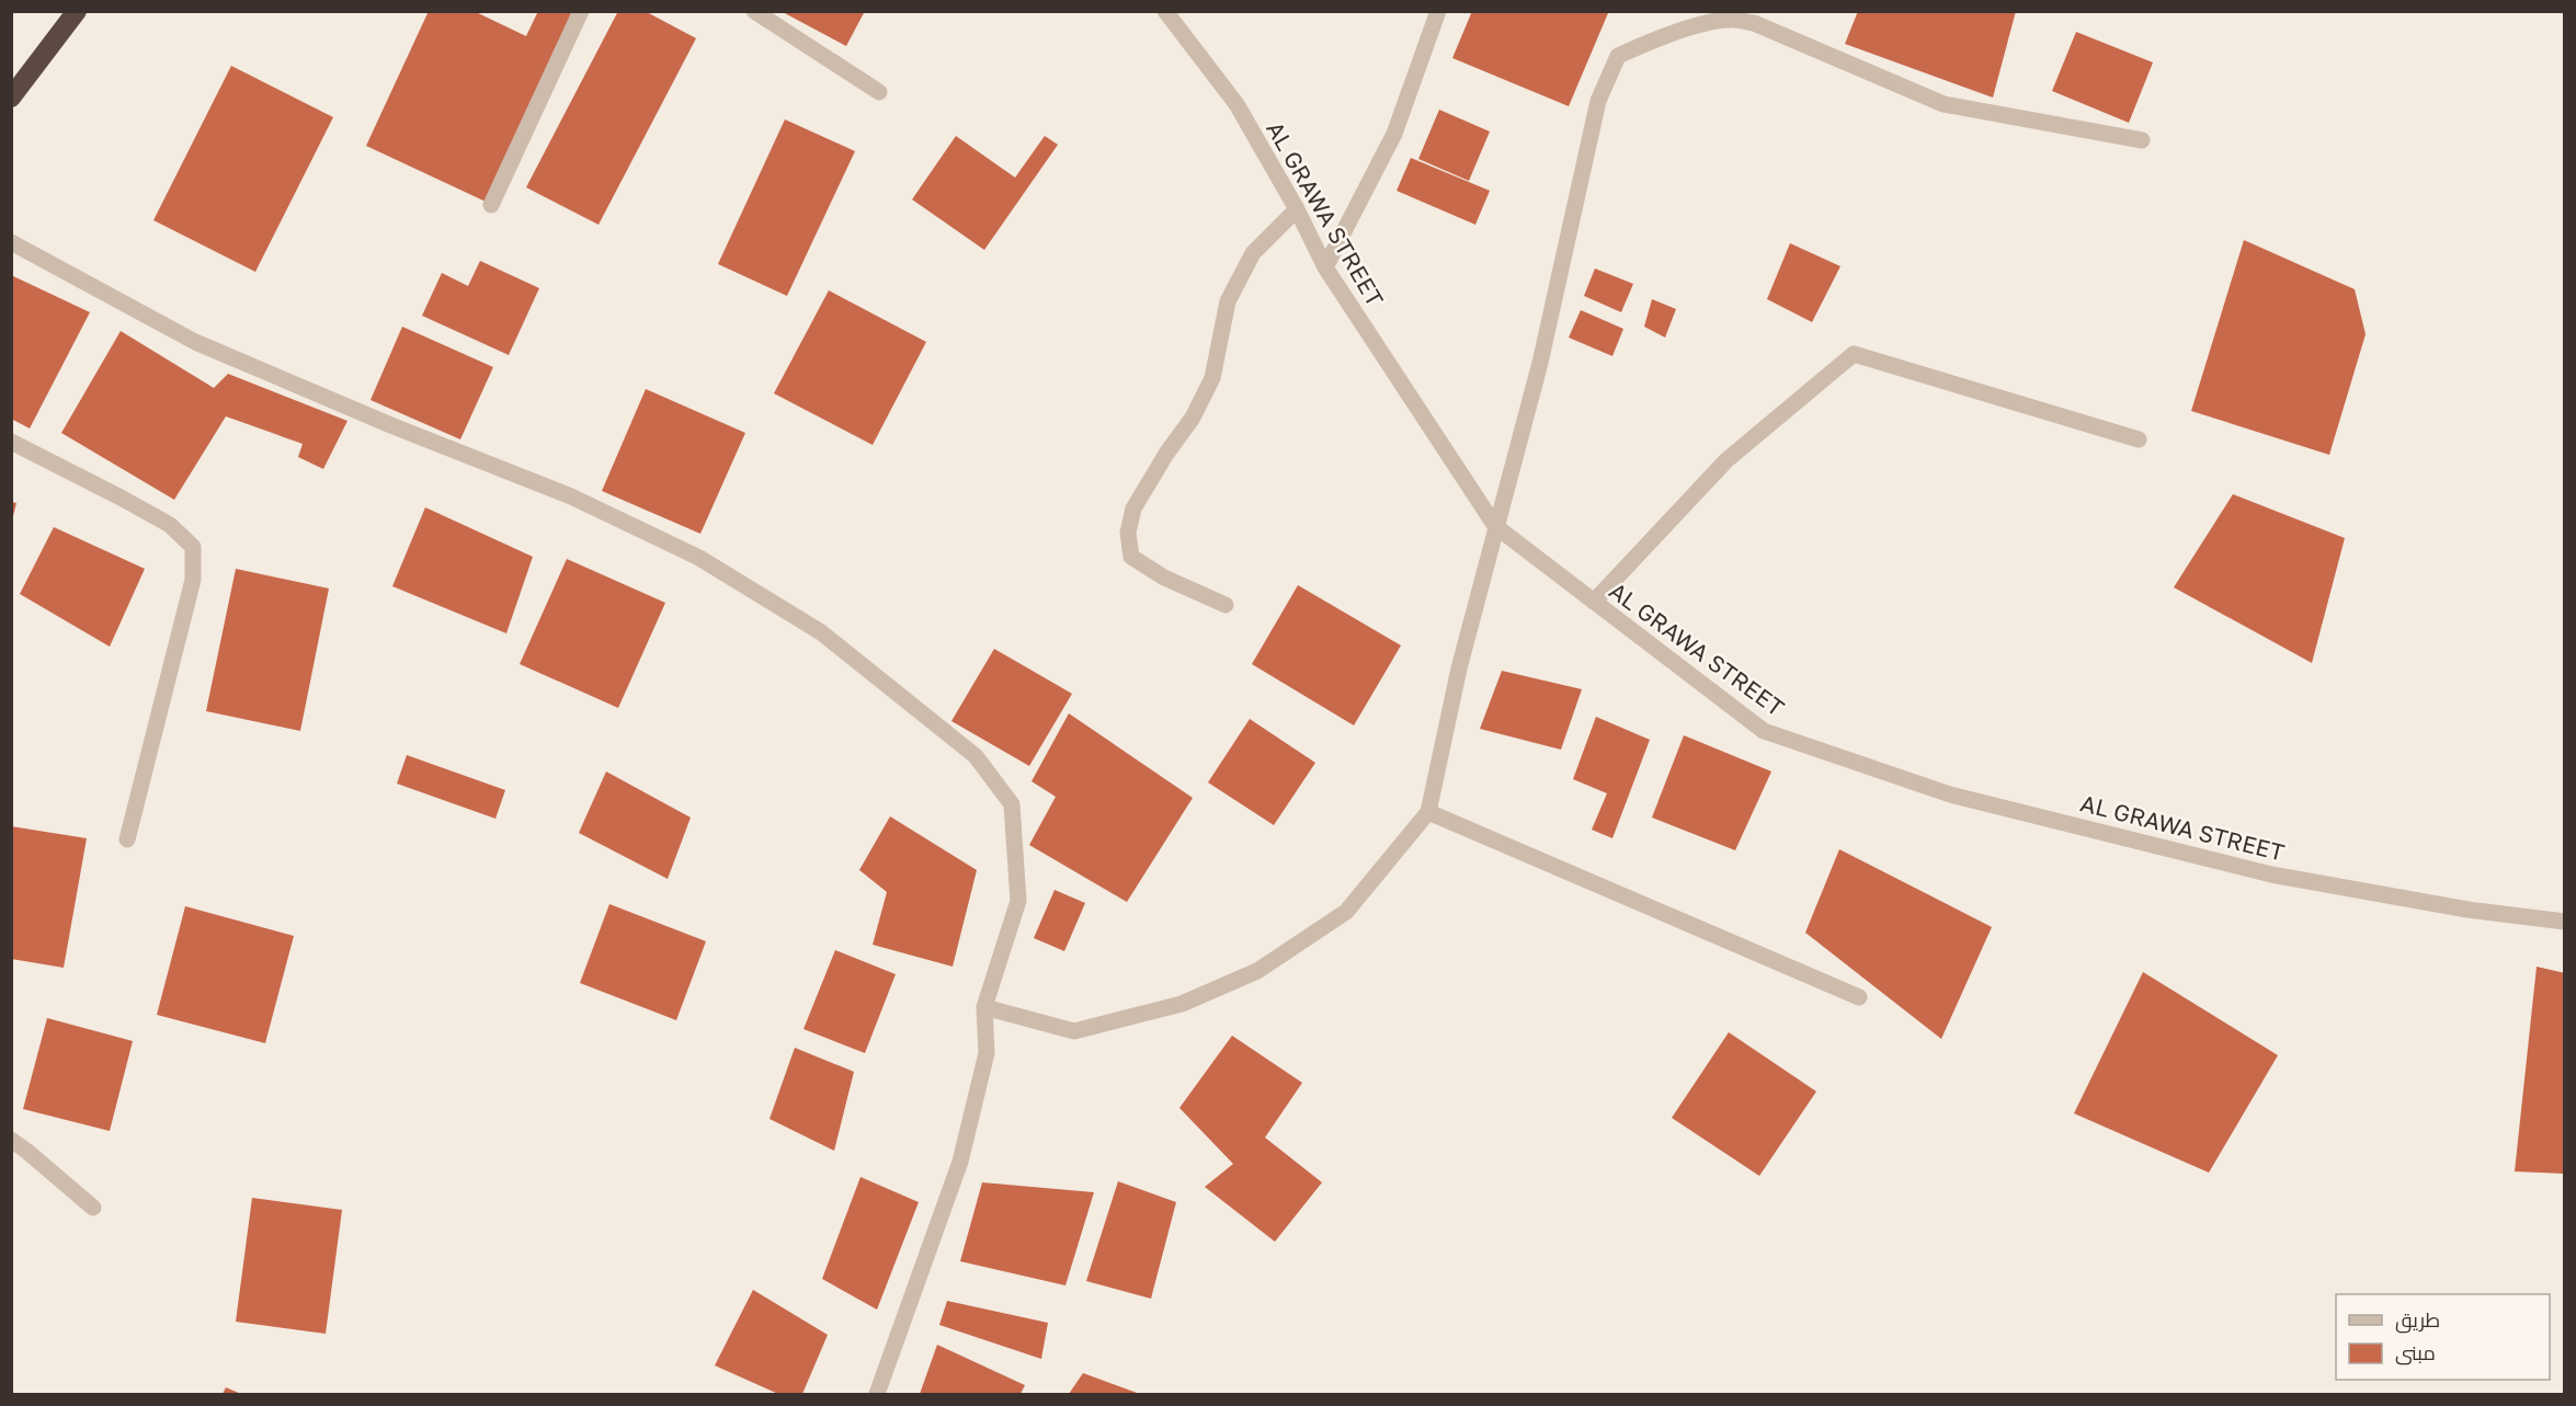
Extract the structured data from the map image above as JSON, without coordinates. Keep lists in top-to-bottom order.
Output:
{
  "streets": {
    "street": ["AL GRAWA STREET"]
  },
  "legend": ["طريق", "مبنى"]
}
